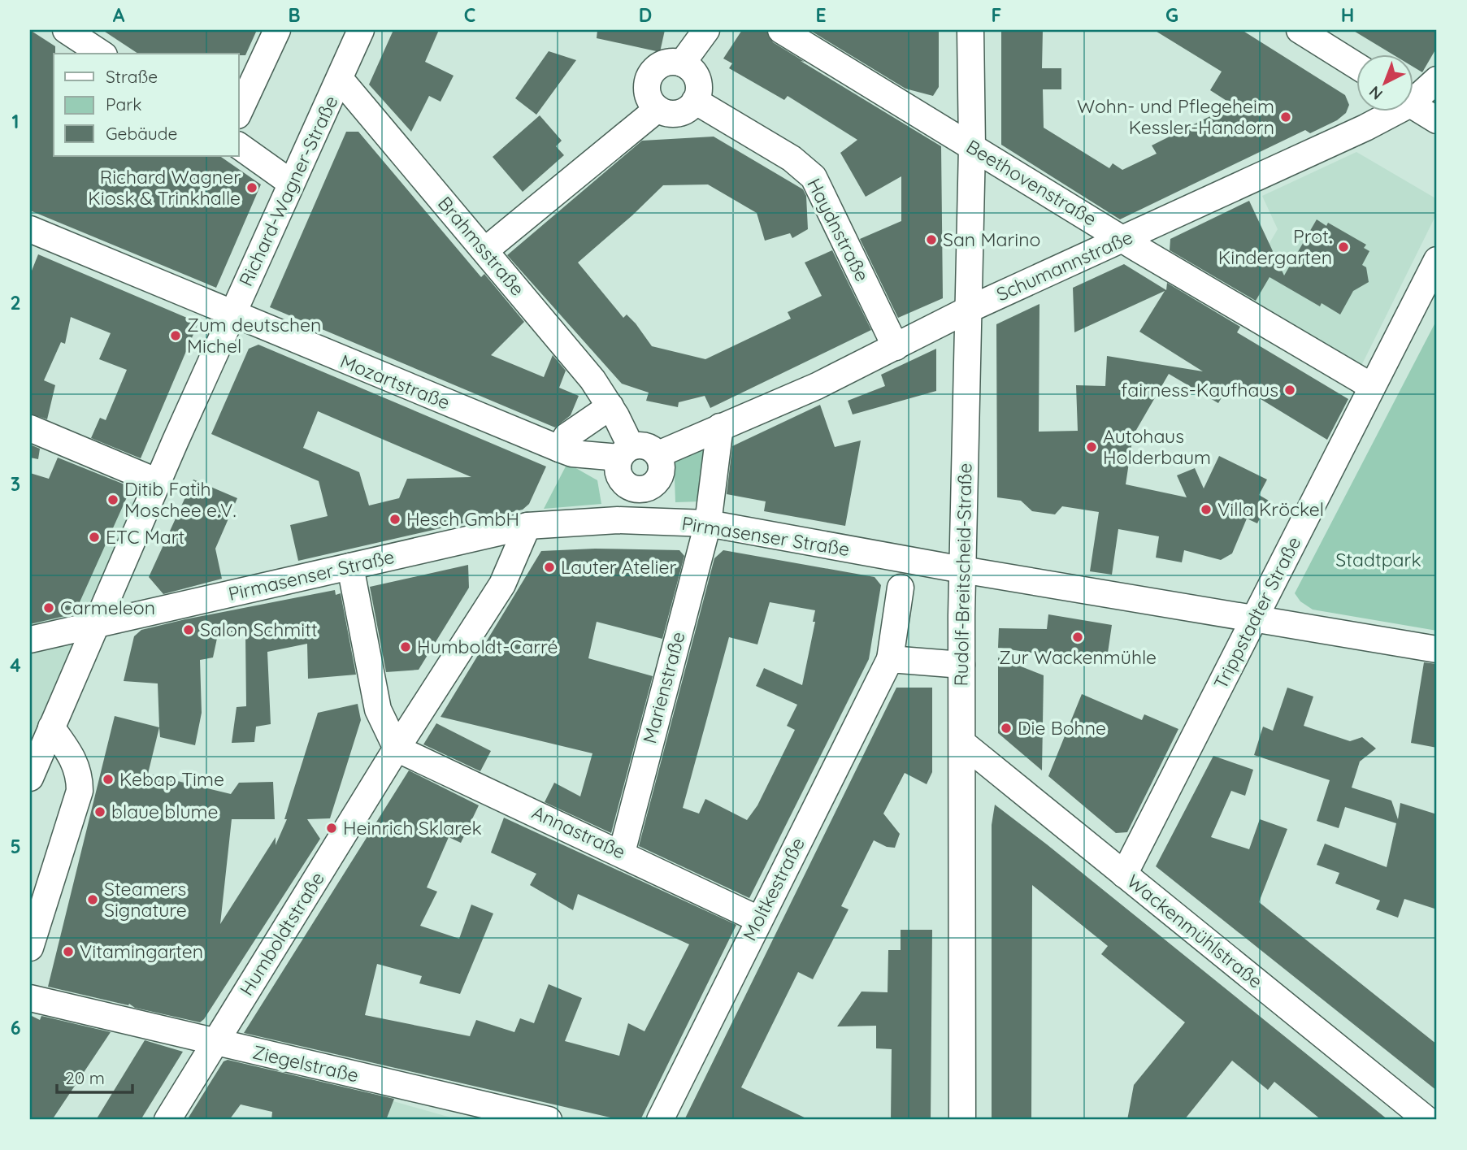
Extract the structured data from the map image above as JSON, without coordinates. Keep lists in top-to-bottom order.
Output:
{
  "streets": {
    "street": [
      "Beethovenstraße",
      "Richard-Wagner-Straße",
      "Haydnstraße",
      "Brahmsstraße",
      "Schumannstraße",
      "Mozartstraße",
      "Pirmasenser Straße",
      "Rudolf-Breitscheid-Straße",
      "Trippstadter Straße",
      "Marienstraße",
      "Annastraße",
      "Moltkestraße",
      "Wackenmühlstraße",
      "Humboldtstraße",
      "Ziegelstraße"
    ]
  },
  "crossings": [
    ["Beethovenstraße", "Schumannstraße"],
    ["Beethovenstraße", "Rudolf-Breitscheid-Straße"],
    ["Beethovenstraße", "Trippstadter Straße"],
    ["Richard-Wagner-Straße", "Brahmsstraße"],
    ["Richard-Wagner-Straße", "Mozartstraße"],
    ["Richard-Wagner-Straße", "Pirmasenser Straße"],
    ["Haydnstraße", "Schumannstraße"],
    ["Brahmsstraße", "Schumannstraße"],
    ["Brahmsstraße", "Mozartstraße"],
    ["Schumannstraße", "Mozartstraße"],
    ["Schumannstraße", "Rudolf-Breitscheid-Straße"],
    ["Pirmasenser Straße", "Rudolf-Breitscheid-Straße"],
    ["Pirmasenser Straße", "Trippstadter Straße"],
    ["Pirmasenser Straße", "Marienstraße"],
    ["Pirmasenser Straße", "Humboldtstraße"],
    ["Rudolf-Breitscheid-Straße", "Wackenmühlstraße"],
    ["Trippstadter Straße", "Wackenmühlstraße"],
    ["Marienstraße", "Annastraße"],
    ["Annastraße", "Moltkestraße"],
    ["Annastraße", "Humboldtstraße"],
    ["Humboldtstraße", "Ziegelstraße"]
  ],
  "parks": ["Stadtpark"],
  "places": [
    "Wohn- und Pflegeheim Kessler-Handorn",
    "Richard Wagner Kiosk & Trinkhalle",
    "San Marino",
    "Prot. Kindergarten",
    "Zum deutschen Michel",
    "fairness-Kaufhaus",
    "Autohaus Holderbaum",
    "Ditib Fatih Moschee e.V.",
    "Villa Kröckel",
    "Hesch GmbH",
    "ETC Mart",
    "Lauter Atelier",
    "Carmeleon",
    "Salon Schmitt",
    "Zur Wackenmühle",
    "Humboldt-Carré",
    "Die Bohne",
    "Kebap Time",
    "blaue blume",
    "Heinrich Sklarek",
    "Steamers Signature",
    "Vitamingarten"
  ],
  "legend": ["Straße", "Park", "Gebäude"],
  "scale_bar": "20 m",
  "north": "bottom left",
  "grid": {
    "columns": [
      "A",
      "B",
      "C",
      "D",
      "E",
      "F",
      "G",
      "H"
    ],
    "rows": [
      "1",
      "2",
      "3",
      "4",
      "5",
      "6"
    ]
  }
}
